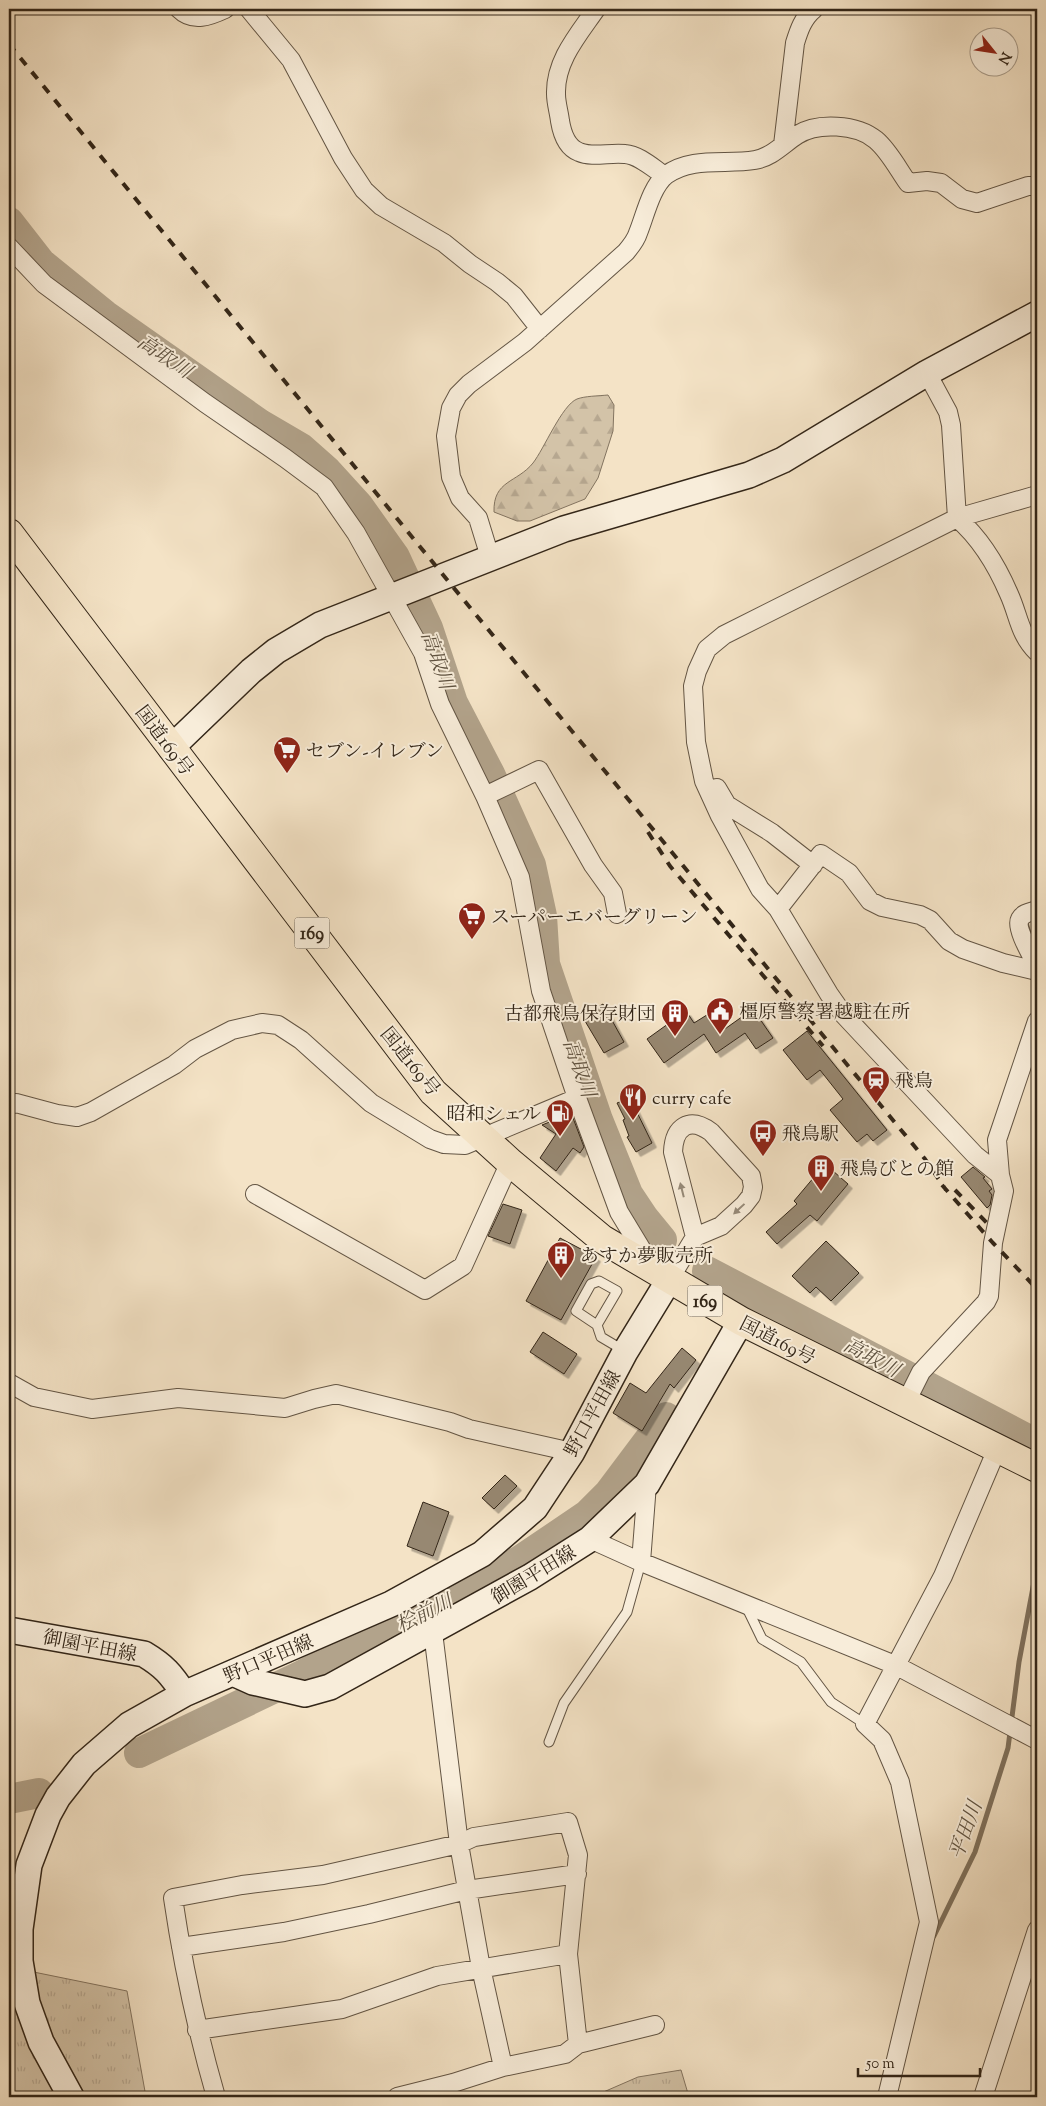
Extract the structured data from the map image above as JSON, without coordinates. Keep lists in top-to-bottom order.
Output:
{
  "streets": {
    "highway": ["国道169号", "169"],
    "main road": ["野口平田線", "御園平田線"]
  },
  "crossings": [
    ["国道169号", "野口平田線"],
    ["国道169号", "御園平田線"],
    ["野口平田線", "御園平田線"]
  ],
  "water": ["高取川", "桧前川", "平田川"],
  "places": {
    "supermarket": ["セブン-イレブン", "スーパーエバーグリーン"],
    "public building": ["橿原警察署越駐在所"],
    "building": ["古都飛鳥保存財団", "飛鳥びとの館", "あすか夢販売所"],
    "station": ["飛鳥"],
    "restaurant": ["curry cafe"],
    "fuel station": ["昭和シェル"],
    "bus stop": ["飛鳥駅"]
  },
  "scale_bar": "50 m",
  "north": "bottom right"
}
